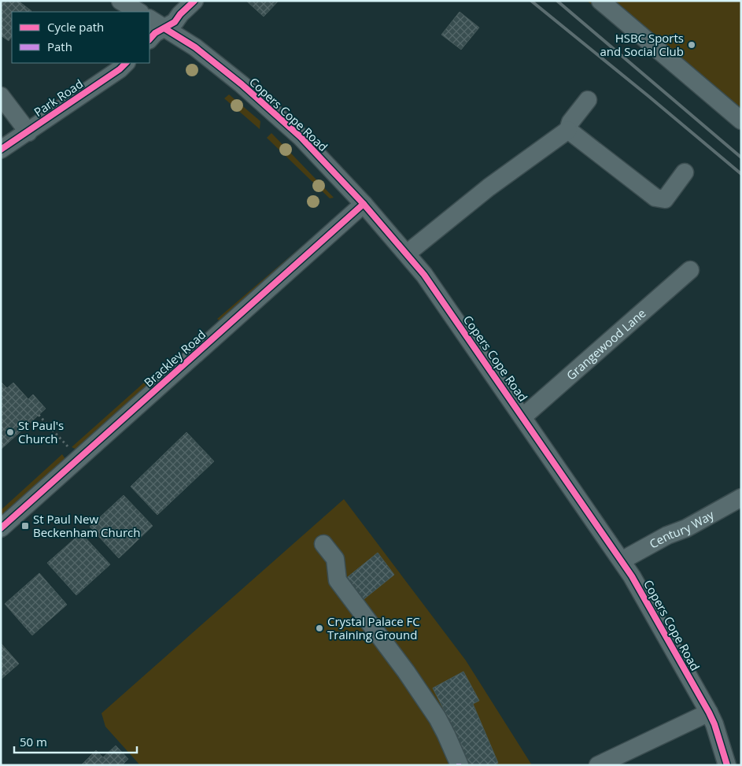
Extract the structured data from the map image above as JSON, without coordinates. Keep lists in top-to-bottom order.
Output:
{
  "streets": {
    "street": [
      "Park Road",
      "Copers Cope Road",
      "Grangewood Lane",
      "Brackley Road",
      "Century Way"
    ]
  },
  "crossings": [
    ["Copers Cope Road", "Grangewood Lane"],
    ["Copers Cope Road", "Brackley Road"],
    ["Copers Cope Road", "Century Way"]
  ],
  "places": {
    "other": ["HSBC Sports and Social Club", "St Paul's Church", "Crystal Palace FC Training Ground"],
    "transit": ["St Paul New Beckenham Church"]
  },
  "legend": ["Cycle path", "Path"],
  "scale_bar": "50 m"
}
